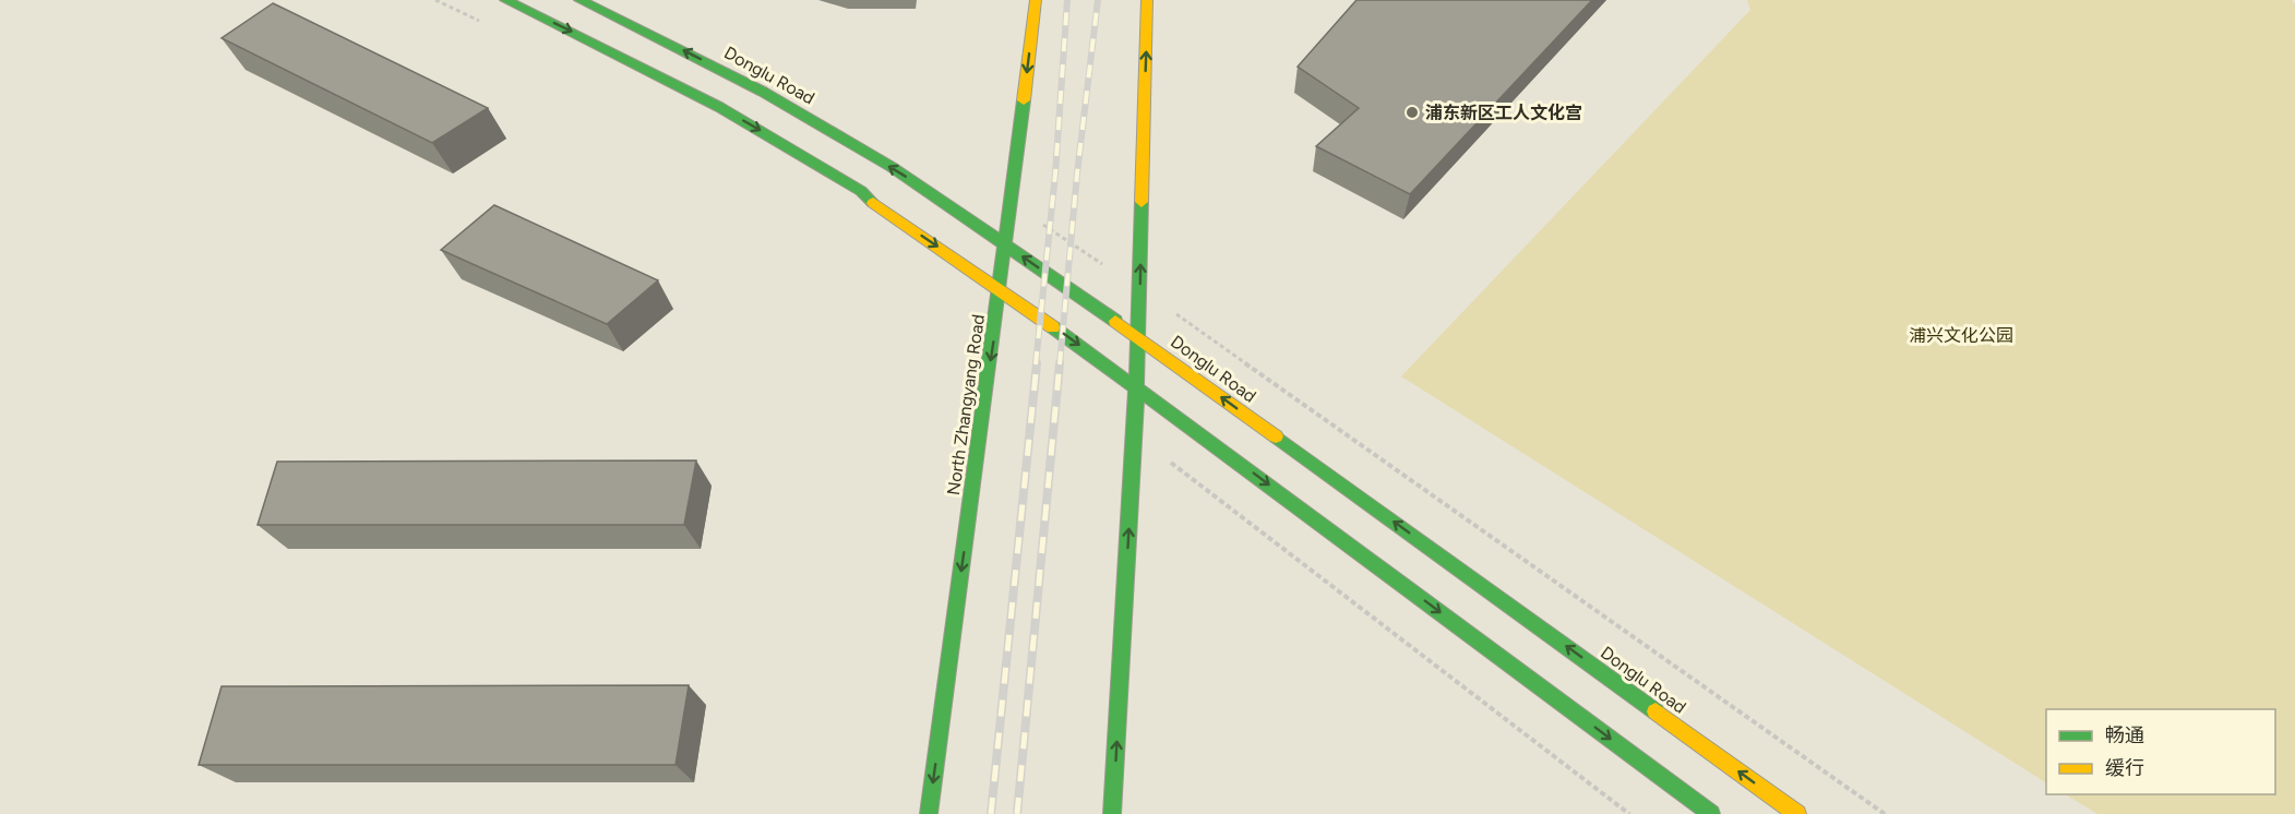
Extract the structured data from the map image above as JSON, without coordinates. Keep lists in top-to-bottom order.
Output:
{
  "streets": {
    "main road": ["Donglu Road", "North Zhangyang Road"]
  },
  "crossings": [
    ["Donglu Road", "North Zhangyang Road"]
  ],
  "one_way": ["North Zhangyang Road"],
  "parks": ["浦兴文化公园"],
  "places": ["浦东新区工人文化宫"],
  "legend": ["畅通", "缓行"]
}
